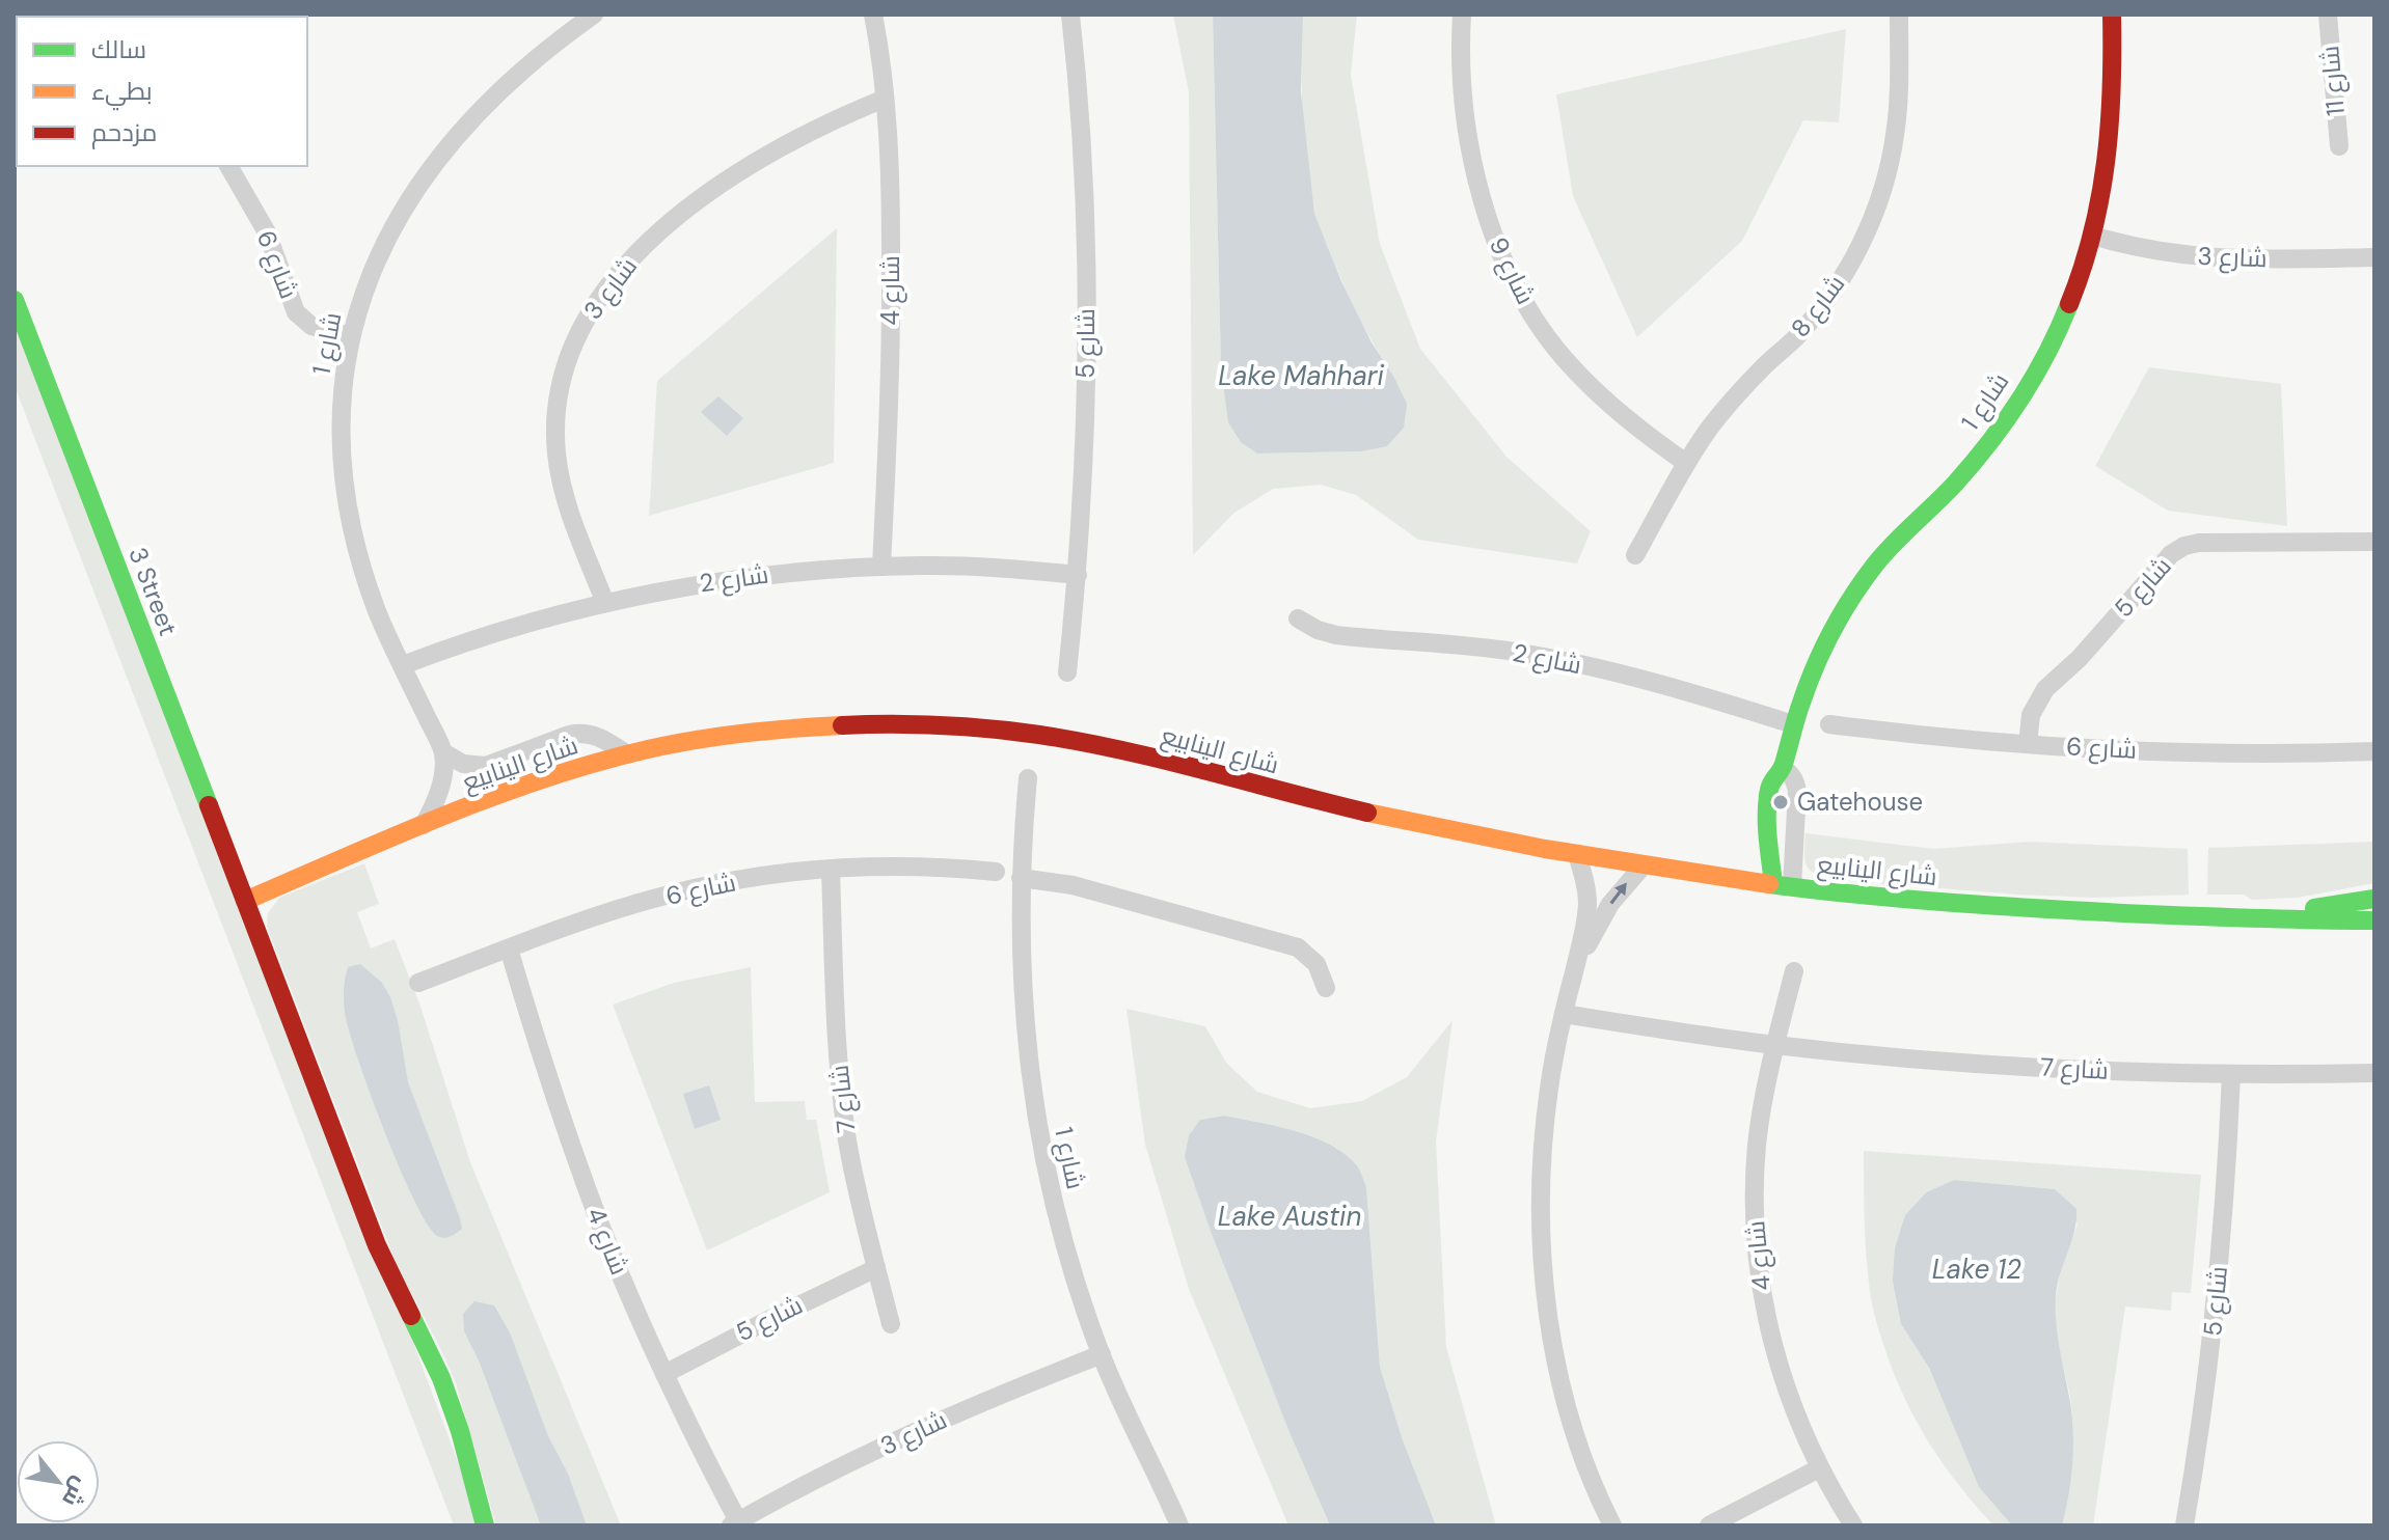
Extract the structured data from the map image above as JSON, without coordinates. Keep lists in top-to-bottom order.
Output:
{
  "streets": {
    "street": [
      "شارع 11",
      "شارع 3",
      "شارع 6",
      "شارع 9",
      "شارع 4",
      "شارع 8",
      "شارع 1",
      "شارع 5",
      "شارع 2",
      "3 Street",
      "شارع الينابيع",
      "شارع 7"
    ]
  },
  "crossings": [
    ["شارع 3", "شارع 4"],
    ["شارع 3", "شارع 1"],
    ["شارع 3", "شارع 2"],
    ["شارع 6", "شارع 4"],
    ["شارع 6", "شارع 1"],
    ["شارع 6", "شارع 5"],
    ["شارع 6", "شارع 7"],
    ["شارع 9", "شارع 8"],
    ["شارع 4", "شارع 5"],
    ["شارع 4", "شارع 2"],
    ["شارع 4", "شارع 7"],
    ["شارع 1", "شارع 2"],
    ["شارع 1", "شارع الينابيع"],
    ["شارع 5", "شارع 2"],
    ["شارع 5", "شارع 7"],
    ["3 Street", "شارع الينابيع"]
  ],
  "water": ["Lake Mahhari", "Lake Austin", "Lake 12"],
  "places": ["Gatehouse"],
  "legend": ["سالك", "بطيء", "مزدحم"],
  "north": "bottom right"
}
